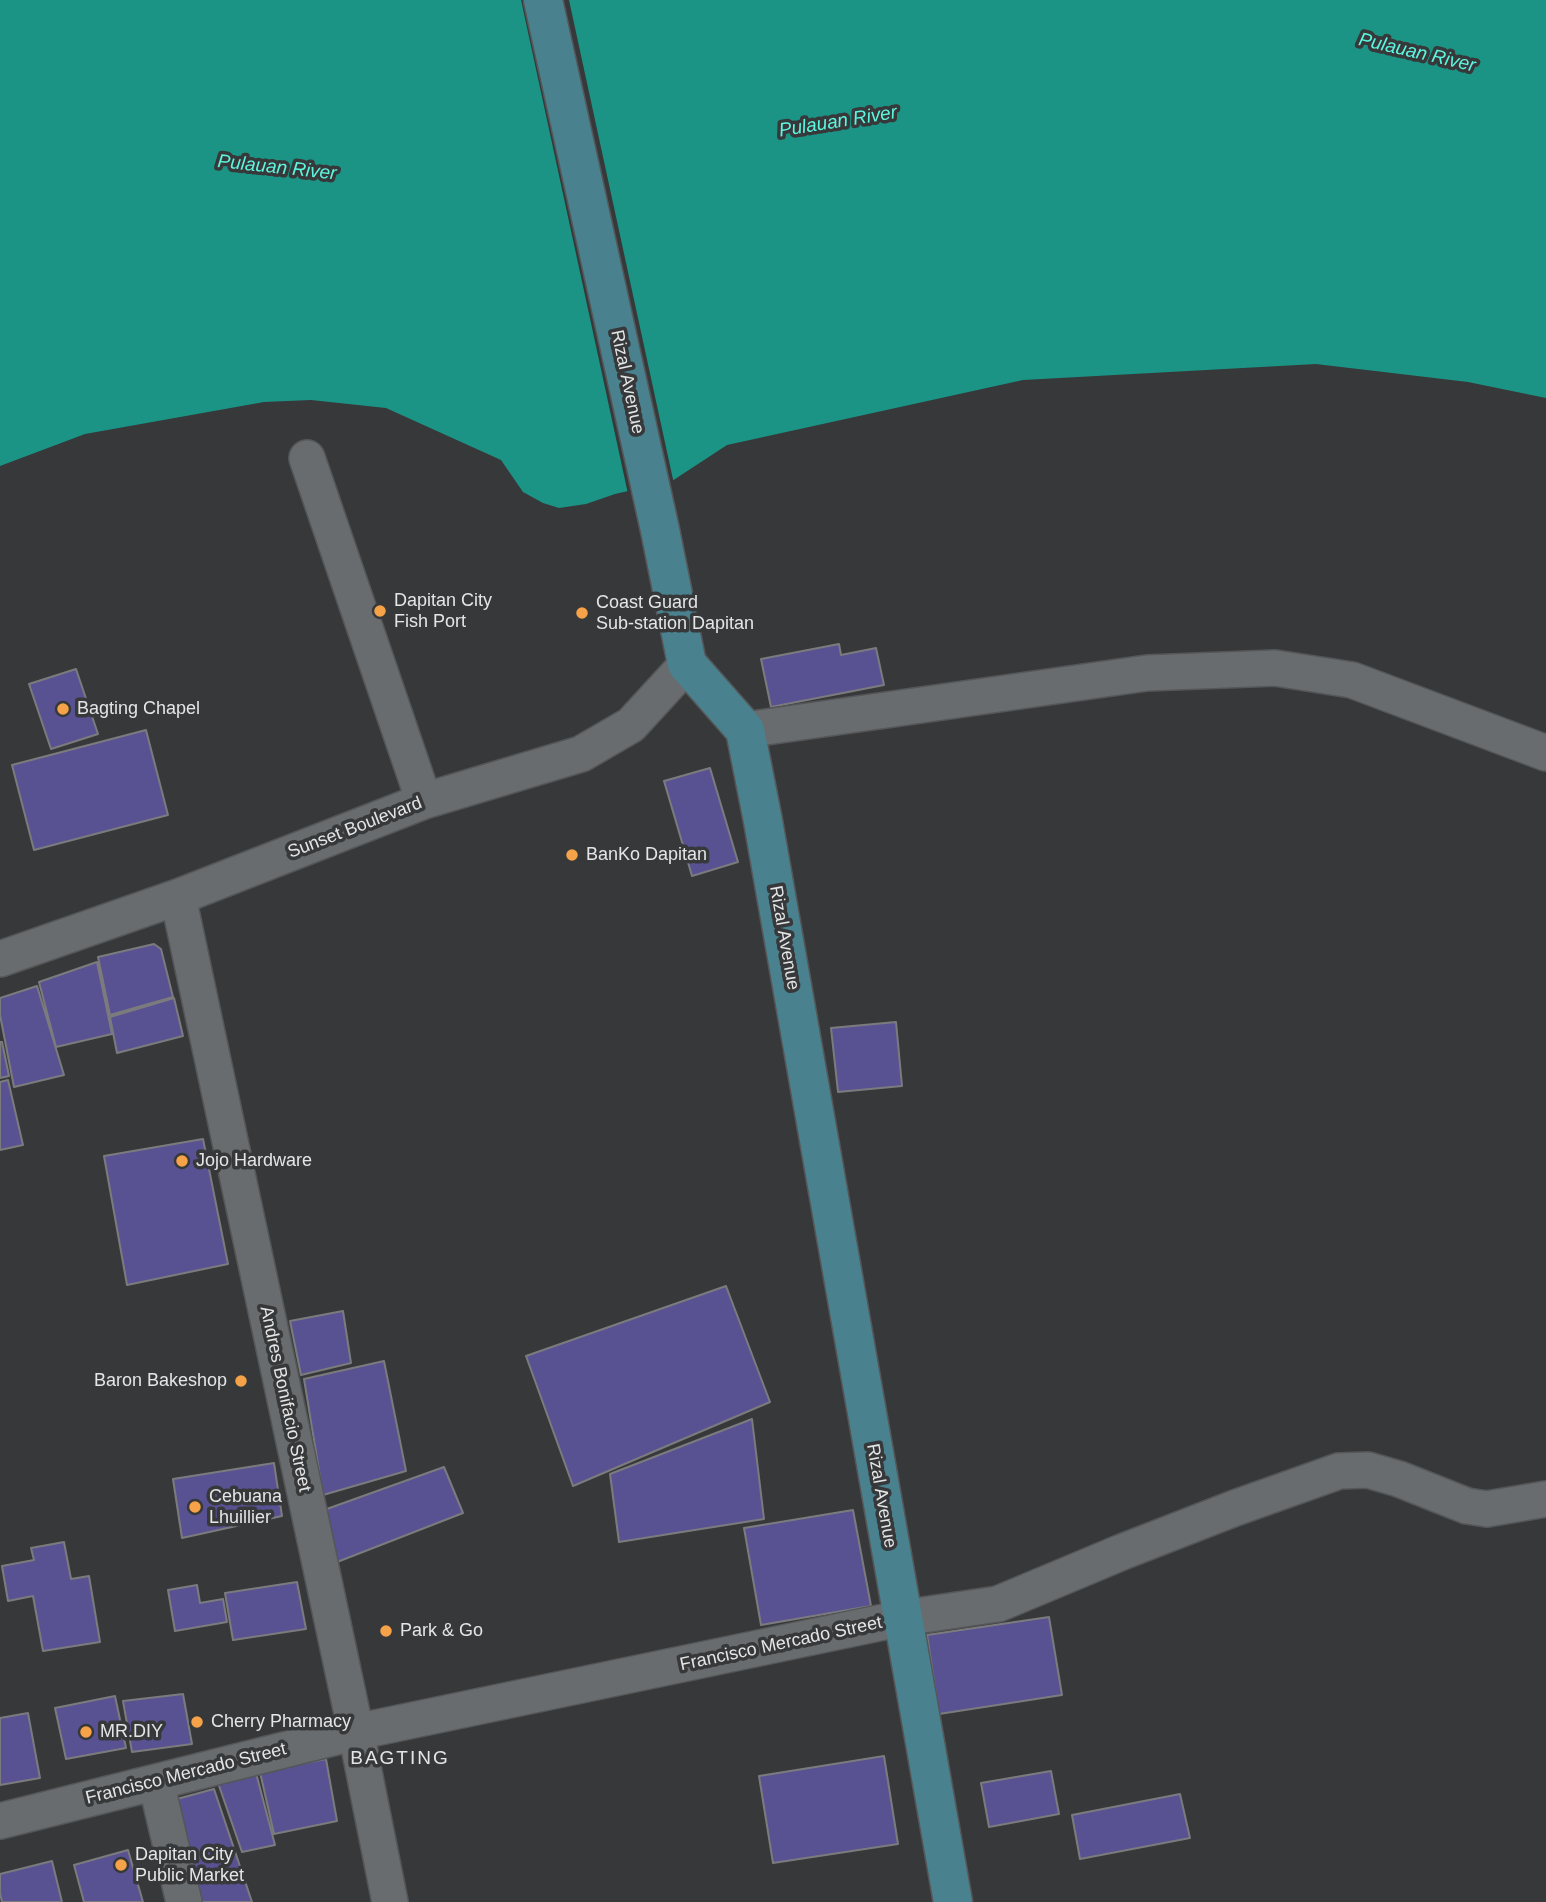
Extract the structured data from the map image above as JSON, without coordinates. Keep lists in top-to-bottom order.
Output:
{
  "streets": {
    "main road": ["Rizal Avenue"],
    "street": ["Sunset Boulevard", "Andres Bonifacio Street", "Francisco Mercado Street"]
  },
  "crossings": [
    ["Rizal Avenue", "Sunset Boulevard"],
    ["Rizal Avenue", "Francisco Mercado Street"],
    ["Sunset Boulevard", "Andres Bonifacio Street"],
    ["Andres Bonifacio Street", "Francisco Mercado Street"]
  ],
  "districts": ["BAGTING"],
  "water": ["Pulauan River"],
  "places": [
    "Dapitan City Fish Port",
    "Coast Guard Sub-station Dapitan",
    "Bagting Chapel",
    "BanKo Dapitan",
    "Jojo Hardware",
    "Baron Bakeshop",
    "Cebuana Lhuillier",
    "Park & Go",
    "Cherry Pharmacy",
    "MR.DIY",
    "Dapitan City Public Market"
  ]
}
